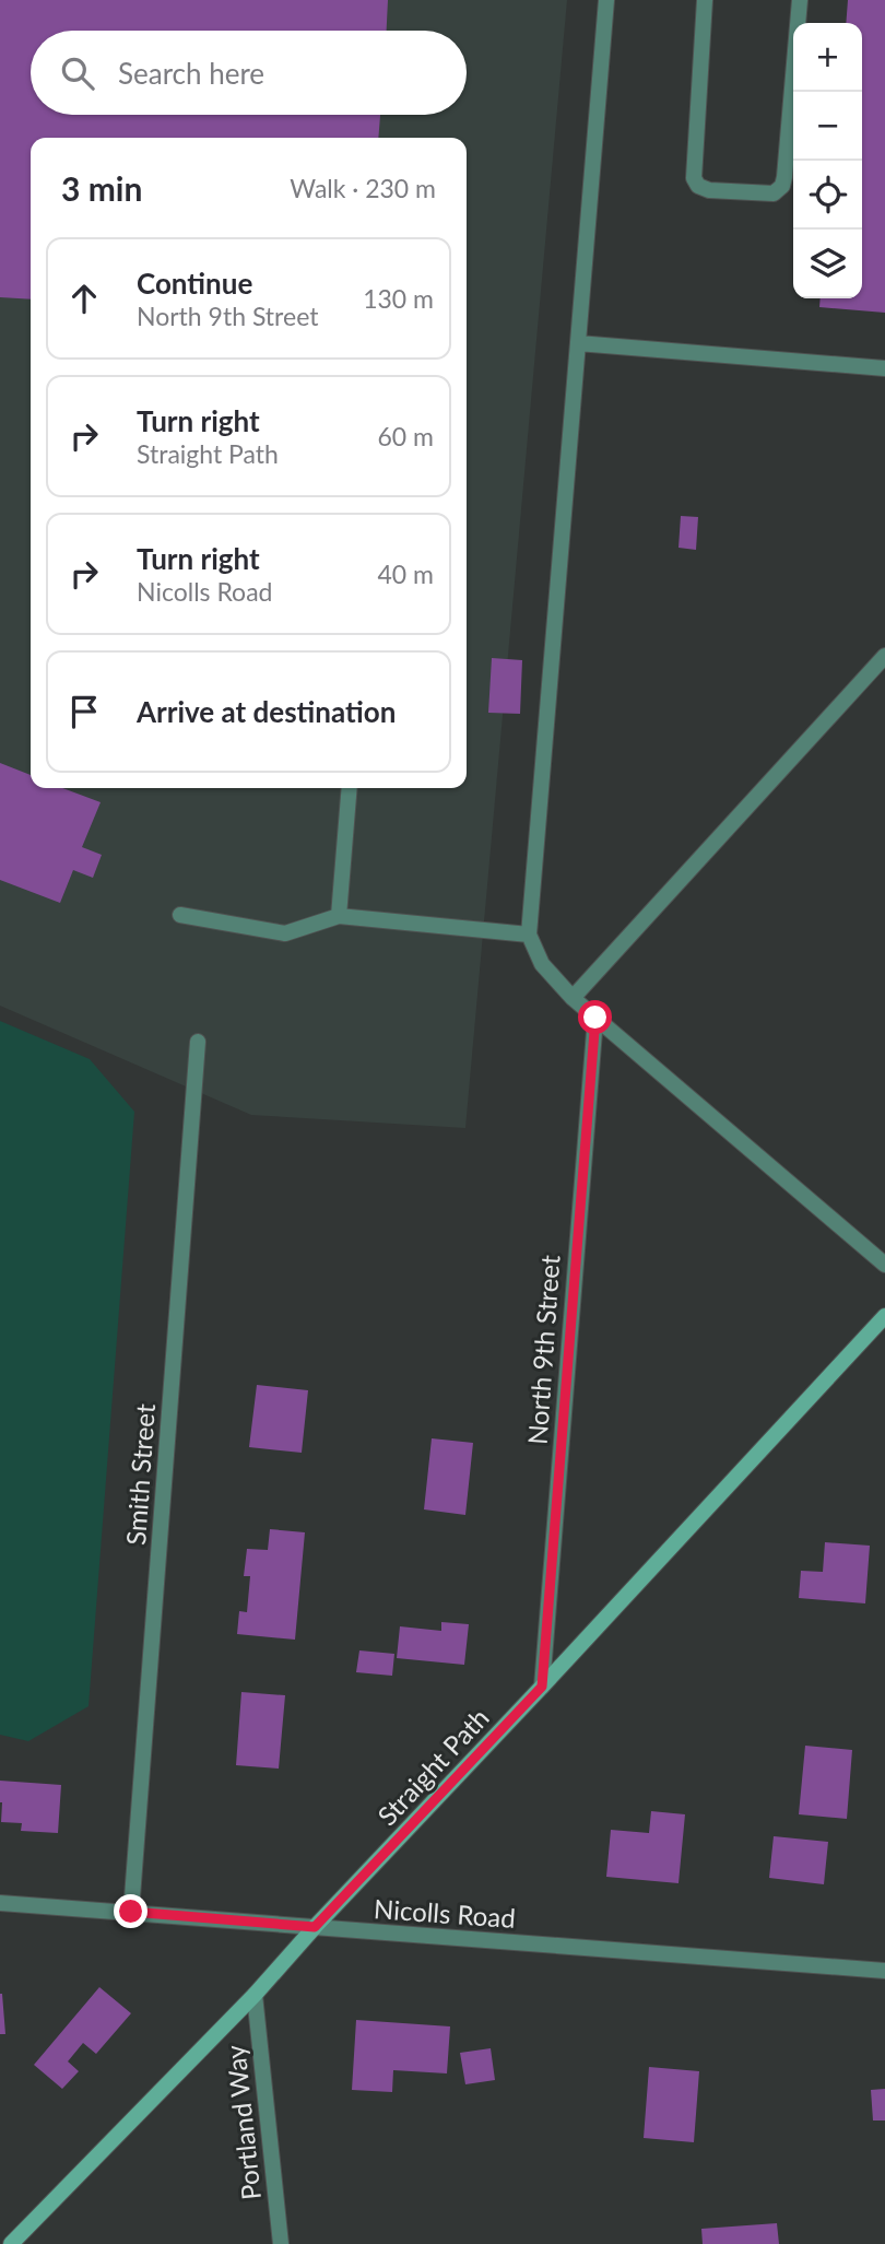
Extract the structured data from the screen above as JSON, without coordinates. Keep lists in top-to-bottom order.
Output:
{
  "streets": {
    "main road": ["Straight Path"],
    "street": [
      "North 9th Street",
      "Smith Street",
      "Nicolls Road",
      "Portland Way"
    ]
  },
  "crossings": [
    ["North 9th Street", "Straight Path"],
    ["Smith Street", "Nicolls Road"],
    ["Straight Path", "Nicolls Road"],
    ["Straight Path", "Portland Way"]
  ],
  "page": {
    "map_buttons": ["+", "−"],
    "search": "Search here",
    "heading": ["3 min", "Walk · 230 m"],
    "list": [
      ["Continue", "North 9th Street", "130 m"],
      ["Turn right", "Straight Path", "60 m"],
      ["Turn right", "Nicolls Road", "40 m"],
      "Arrive at destination"
    ]
  }
}
